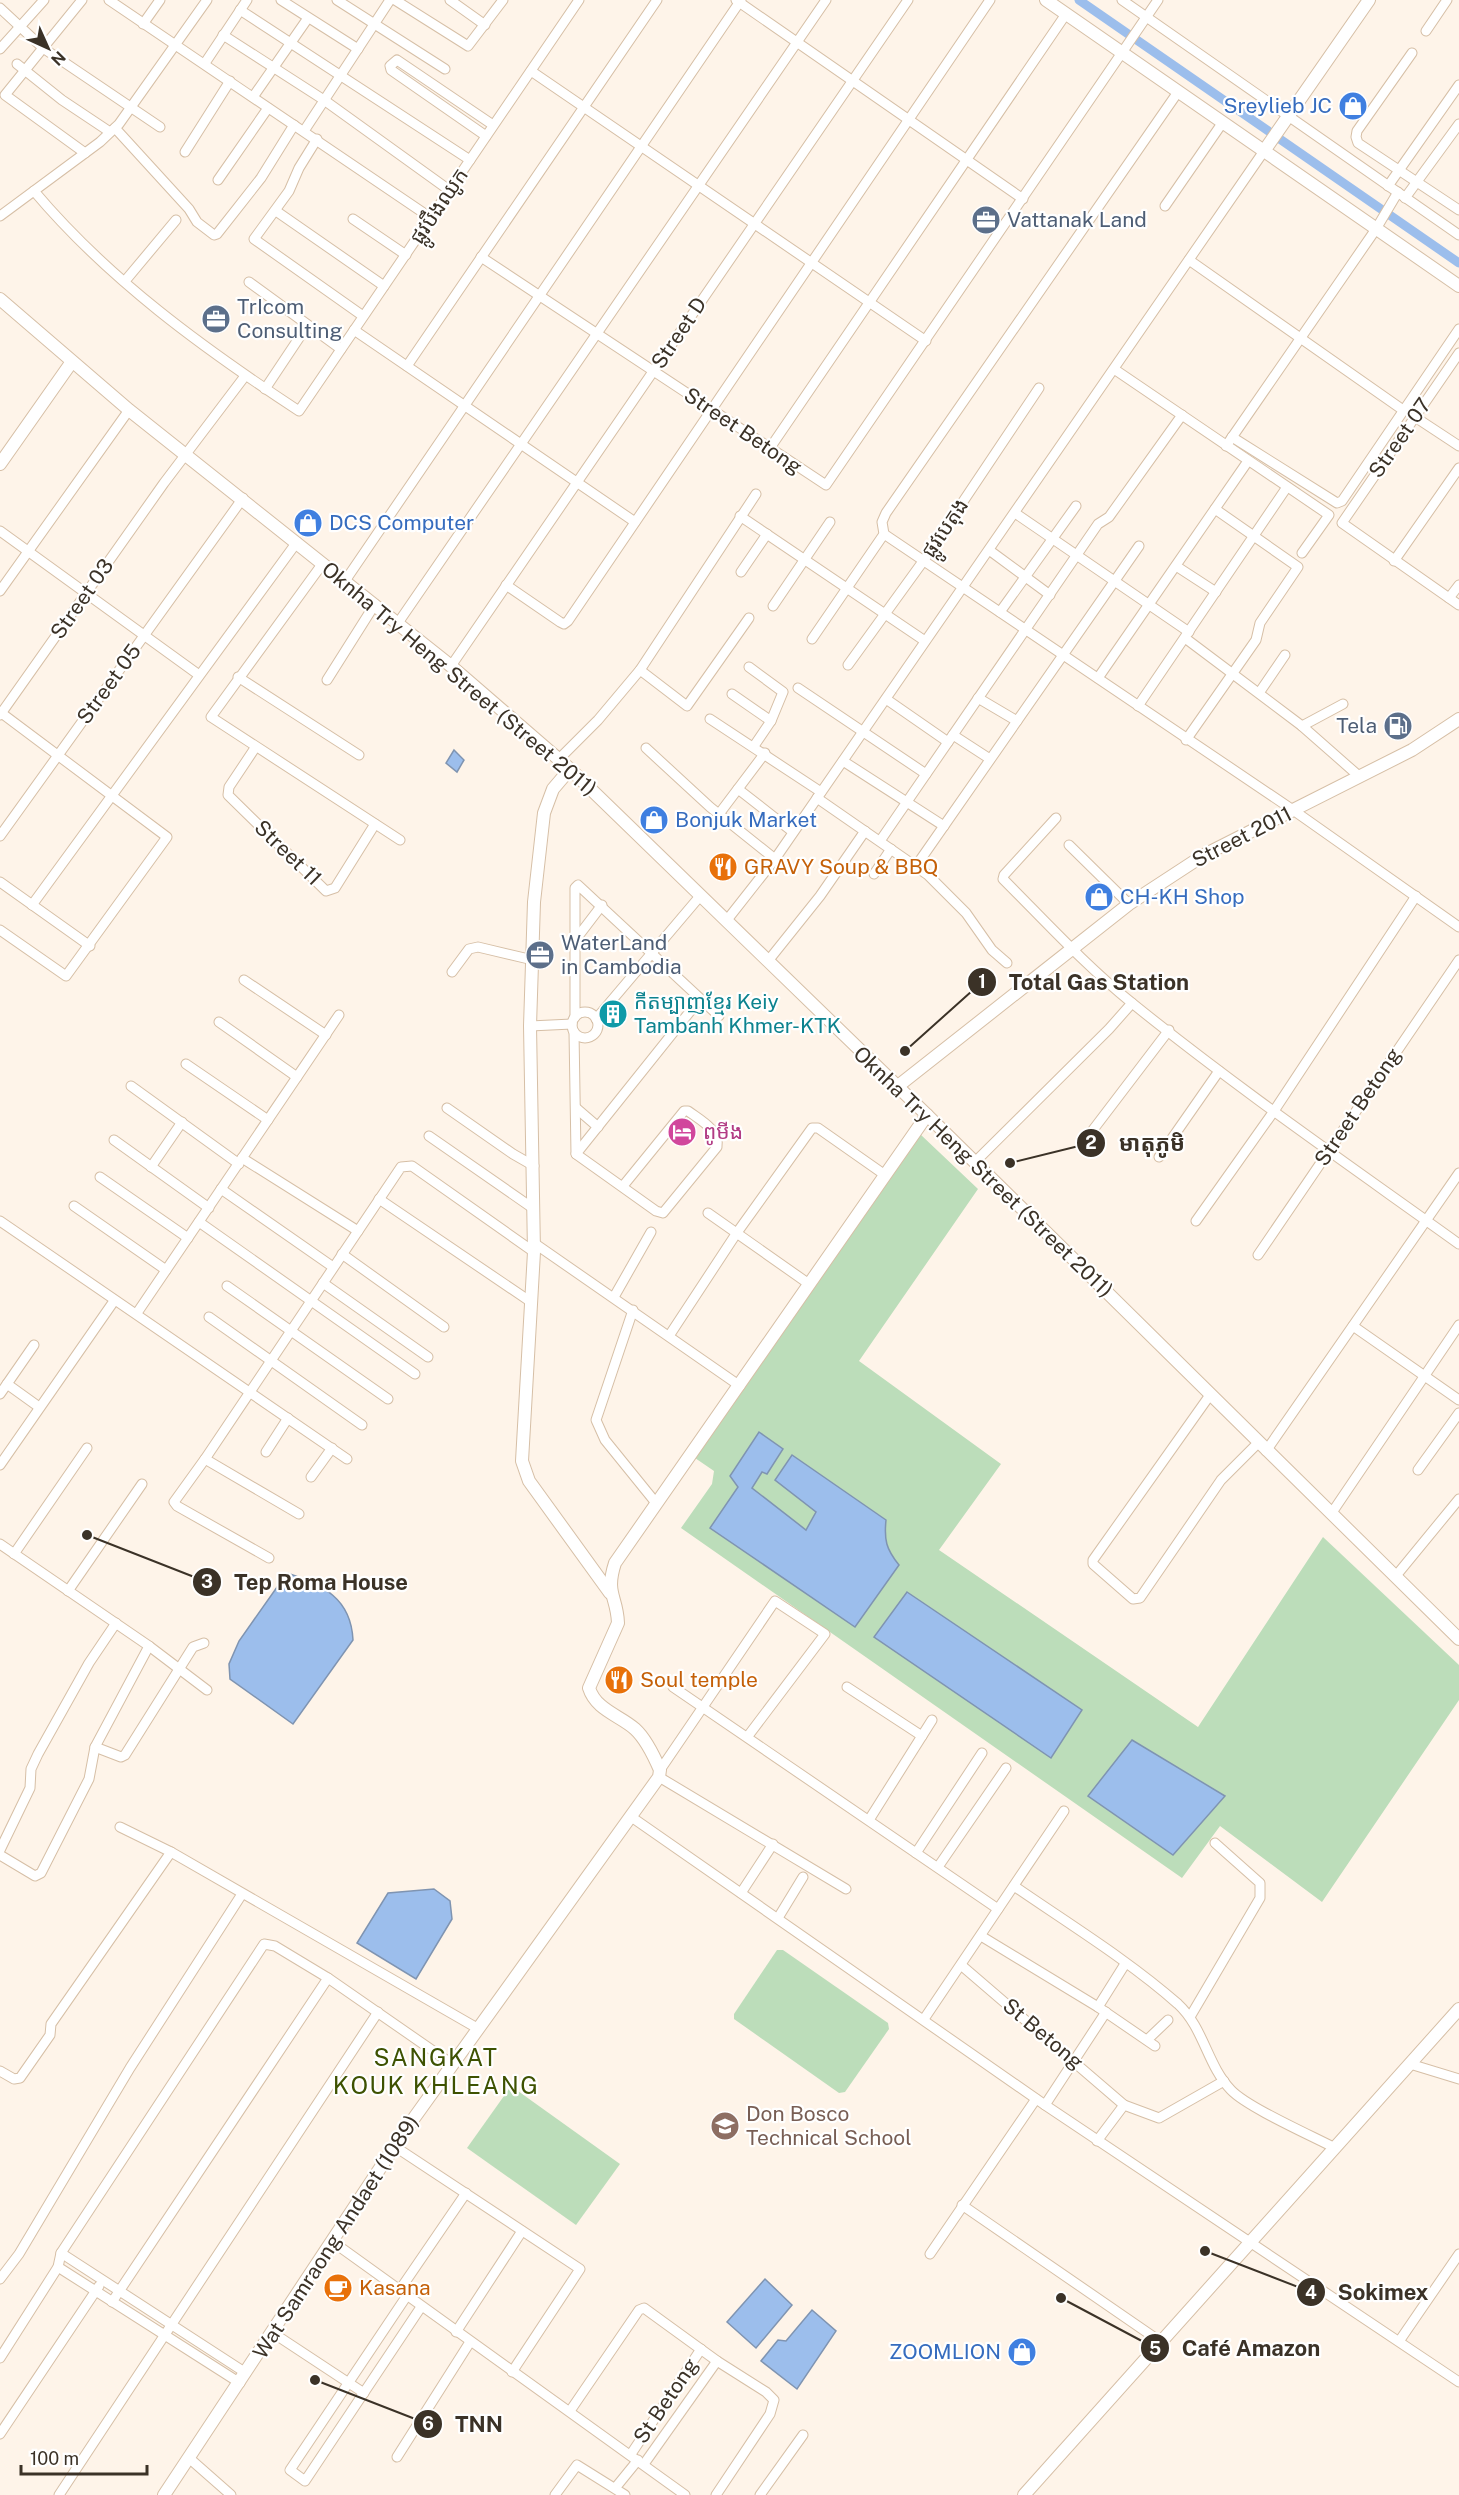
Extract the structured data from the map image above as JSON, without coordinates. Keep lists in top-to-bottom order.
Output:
{
  "streets": {
    "main road": ["Oknha Try Heng Street (Street 2011)", "Street 2011", "Wat Samraong Andaet (1089)"],
    "street": [
      "ផ្លូវបឹងឈូក",
      "Street D",
      "Street Betong",
      "Street 07",
      "ផ្លូវបេតុង",
      "Street 03",
      "Street 05",
      "Street 11",
      "St Betong"
    ]
  },
  "crossings": [
    ["Street D", "Street Betong"],
    ["Street D", "Oknha Try Heng Street (Street 2011)"],
    ["Street 03", "Oknha Try Heng Street (Street 2011)"],
    ["Oknha Try Heng Street (Street 2011)", "Street 05"],
    ["Oknha Try Heng Street (Street 2011)", "Street 2011"]
  ],
  "districts": ["SANGKAT KOUK KHLEANG"],
  "places": {
    "shop": [
      "Sreylieb JC",
      "DCS Computer",
      "Bonjuk Market",
      "CH-KH Shop",
      "ZOOMLION"
    ],
    "office": ["Vattanak Land", "TrIcom Consulting", "WaterLand in Cambodia"],
    "fuel station": ["Tela"],
    "restaurant": ["GRAVY Soup & BBQ", "Soul temple"],
    "building": ["កីតម្បាញខ្មែរ Keiy Tambanh Khmer-KTK"],
    "other": [
      "Total Gas Station",
      "មាតុភូមិ",
      "Tep Roma House",
      "Sokimex",
      "Café Amazon",
      "TNN"
    ],
    "hotel": ["ពូមីង"],
    "school or university": ["Don Bosco Technical School"],
    "cafe": ["Kasana"]
  },
  "scale_bar": "100 m",
  "north": "bottom right"
}
